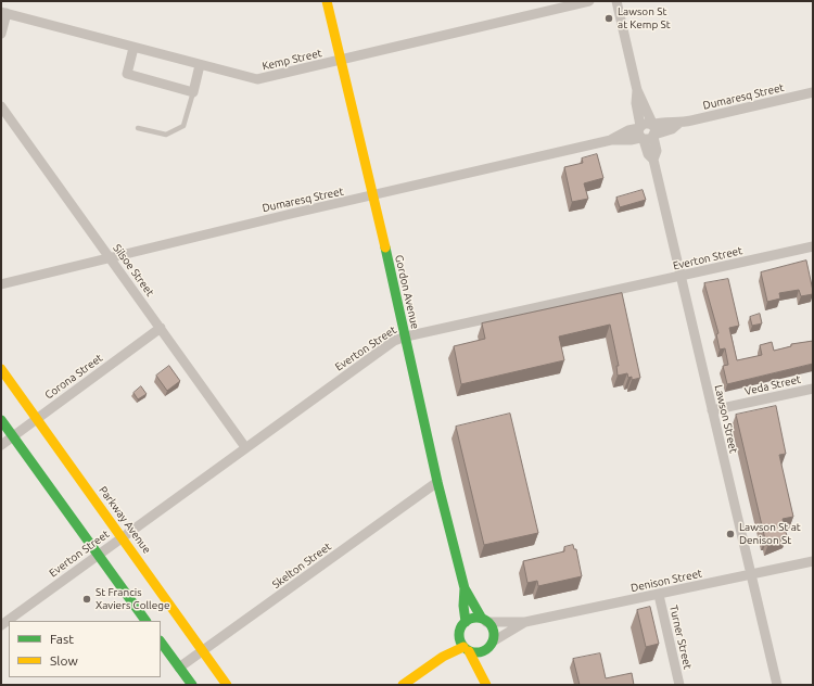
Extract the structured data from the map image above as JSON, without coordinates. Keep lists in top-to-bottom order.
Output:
{
  "streets": {
    "main road": ["Gordon Avenue", "Parkway Avenue"],
    "street": [
      "Kemp Street",
      "Dumaresq Street",
      "Everton Street",
      "Silsoe Street",
      "Corona Street",
      "Veda Street",
      "Lawson Street",
      "Skelton Street",
      "Denison Street",
      "Turner Street"
    ]
  },
  "crossings": [
    ["Kemp Street", "Gordon Avenue"],
    ["Dumaresq Street", "Silsoe Street"],
    ["Dumaresq Street", "Gordon Avenue"],
    ["Dumaresq Street", "Lawson Street"],
    ["Everton Street", "Silsoe Street"],
    ["Everton Street", "Gordon Avenue"],
    ["Everton Street", "Lawson Street"],
    ["Everton Street", "Parkway Avenue"],
    ["Silsoe Street", "Corona Street"],
    ["Gordon Avenue", "Skelton Street"],
    ["Gordon Avenue", "Denison Street"],
    ["Corona Street", "Parkway Avenue"],
    ["Veda Street", "Lawson Street"],
    ["Lawson Street", "Denison Street"],
    ["Parkway Avenue", "Skelton Street"],
    ["Denison Street", "Turner Street"]
  ],
  "places": ["Lawson St at Kemp St", "Lawson St at Denison St", "St Francis Xaviers College"],
  "legend": ["Fast", "Slow"]
}
